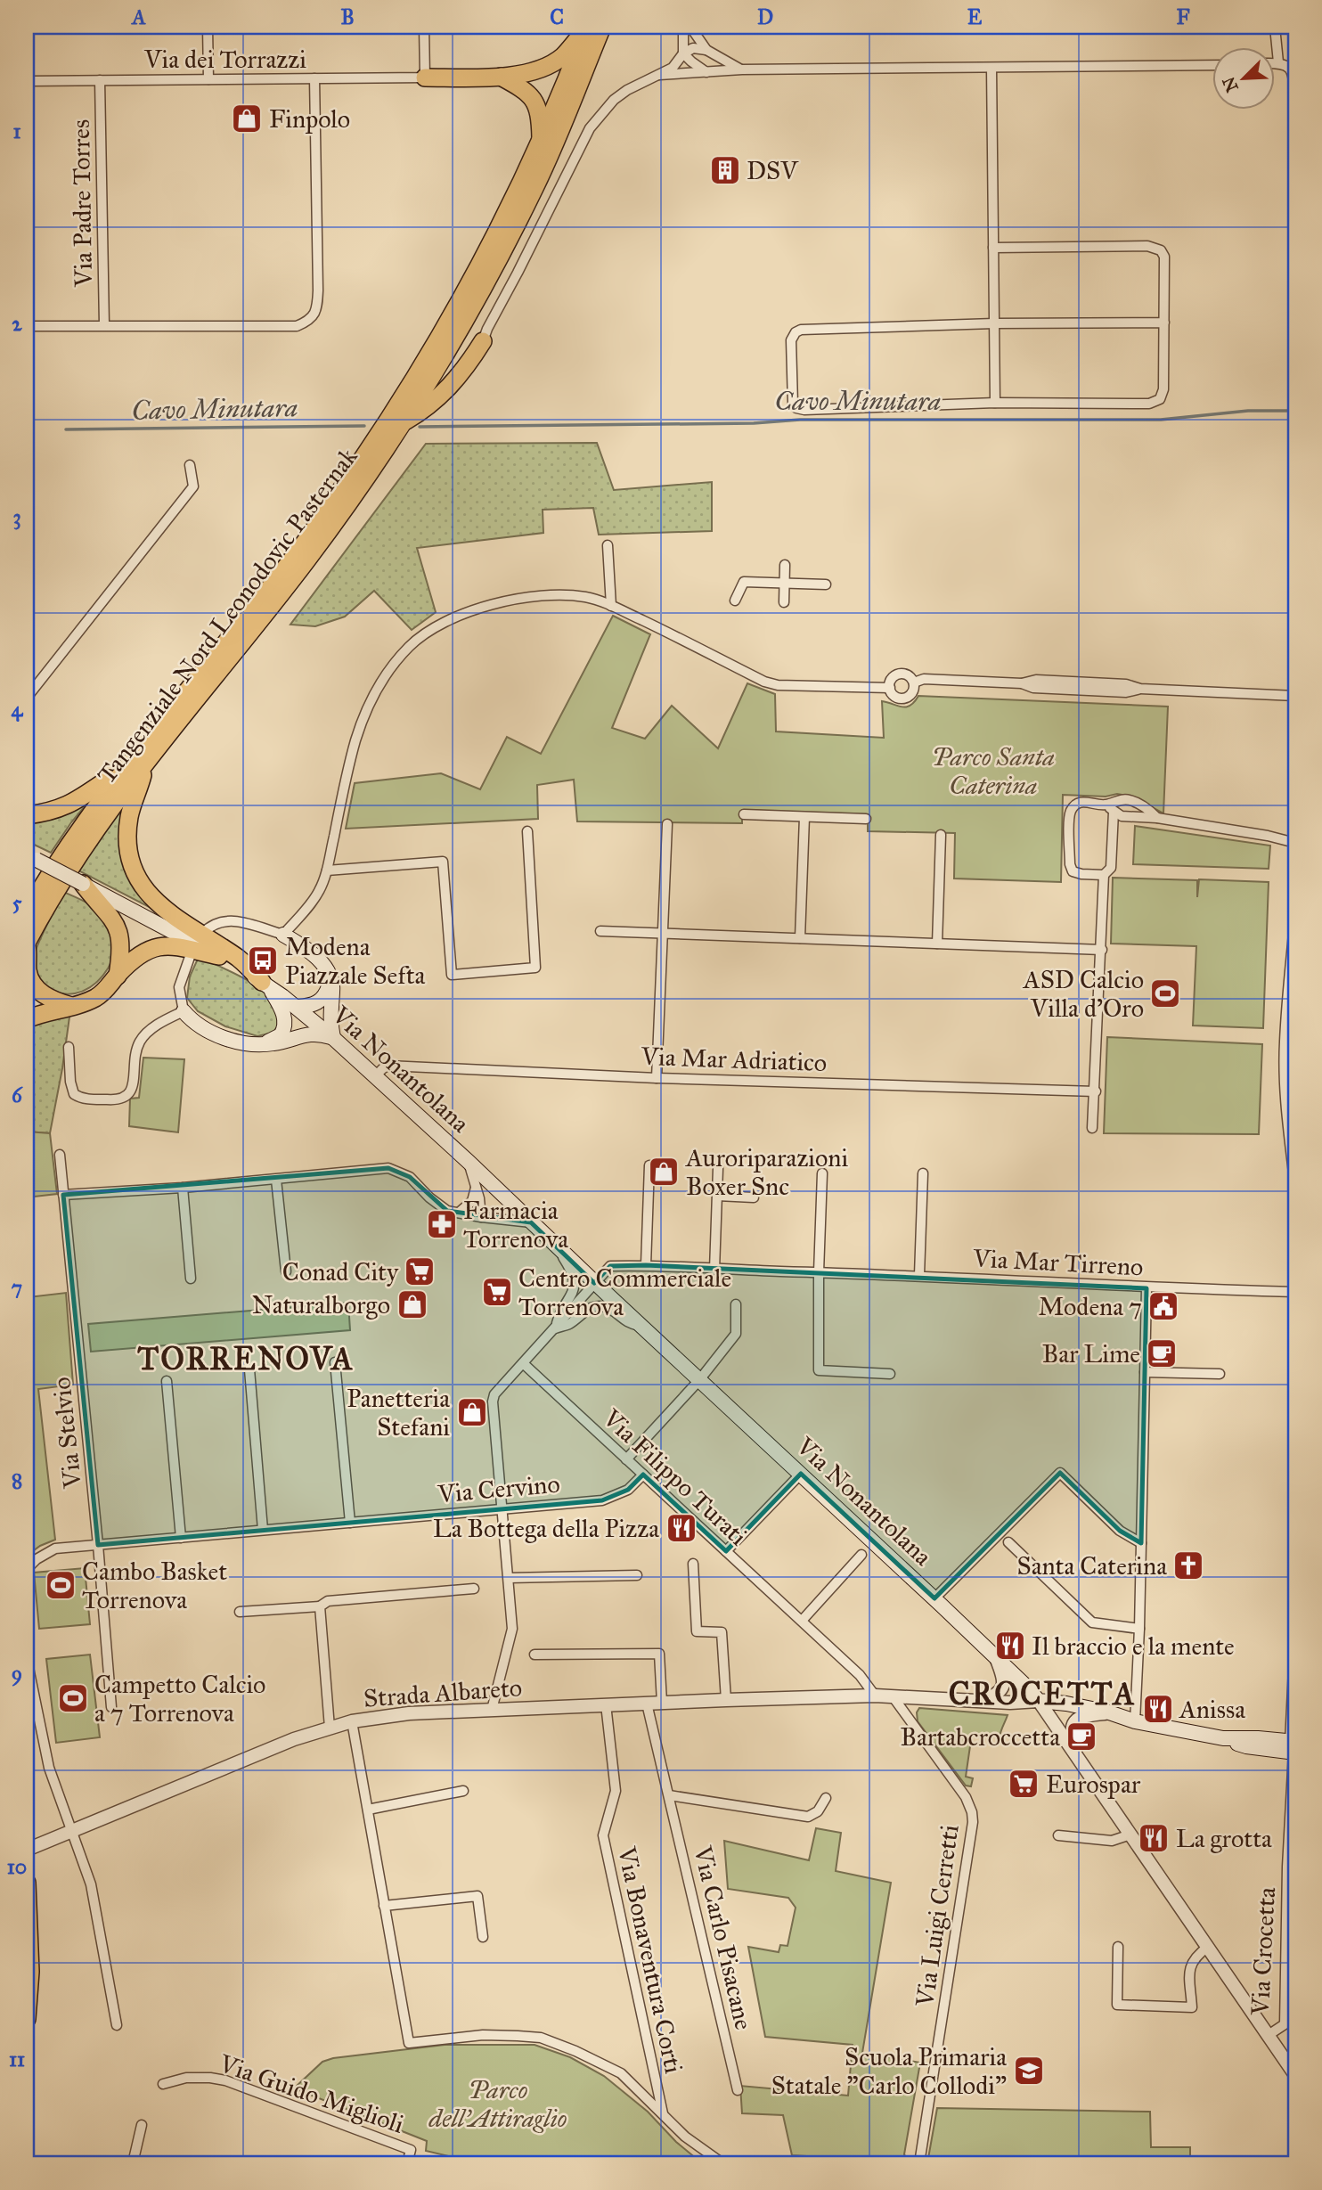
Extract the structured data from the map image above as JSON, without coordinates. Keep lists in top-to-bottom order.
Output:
{
  "streets": {
    "highway": ["Tangenziale Nord Leonodovic Pasternak"],
    "main road": ["Via Nonantolana"],
    "street": [
      "Via dei Torrazzi",
      "Via Padre Torres",
      "Via Mar Adriatico",
      "Via Mar Tirreno",
      "Via Stelvio",
      "Via Filippo Turati",
      "Via Cervino",
      "Strada Albareto",
      "Via Luigi Cerretti",
      "Via Carlo Pisacane",
      "Via Crocetta",
      "Via Bonaventura Corti",
      "Via Guido Miglioli"
    ]
  },
  "crossings": [
    ["Via dei Torrazzi", "Via Padre Torres"],
    ["Via Mar Adriatico", "Via Nonantolana"],
    ["Via Nonantolana", "Via Mar Tirreno"],
    ["Via Nonantolana", "Strada Albareto"],
    ["Via Nonantolana", "Via Crocetta"],
    ["Via Stelvio", "Via Cervino"],
    ["Via Filippo Turati", "Via Cervino"],
    ["Via Filippo Turati", "Strada Albareto"],
    ["Strada Albareto", "Via Luigi Cerretti"],
    ["Strada Albareto", "Via Carlo Pisacane"],
    ["Strada Albareto", "Via Bonaventura Corti"]
  ],
  "districts": ["TORRENOVA", "CROCETTA"],
  "water": ["Cavo Minutara"],
  "parks": ["Parco Santa Caterina", "Parco dell'Attiraglio"],
  "places": {
    "shop": [
      "Finpolo",
      "Auroriparazioni Boxer Snc",
      "Naturalborgo",
      "Panetteria Stefani"
    ],
    "building": ["DSV"],
    "bus stop": ["Modena Piazzale Sefta"],
    "sports": ["ASD Calcio Villa d'Oro", "Cambo Basket Torrenova", "Campetto Calcio a 7 Torrenova"],
    "pharmacy": ["Farmacia Torrenova"],
    "supermarket": ["Conad City", "Centro Commerciale Torrenova", "Eurospar"],
    "public building": ["Modena 7"],
    "cafe": ["Bar Lime", "Bartabcroccetta"],
    "restaurant": [
      "La Bottega della Pizza",
      "Il braccio e la mente",
      "Anissa",
      "La grotta"
    ],
    "church": ["Santa Caterina"],
    "school or university": ["Scuola Primaria Statale \"Carlo Collodi\""]
  },
  "north": "bottom left",
  "grid": {
    "columns": [
      "A",
      "B",
      "C",
      "D",
      "E",
      "F"
    ],
    "rows": [
      "1",
      "2",
      "3",
      "4",
      "5",
      "6",
      "7",
      "8",
      "9",
      "10",
      "11"
    ]
  }
}
